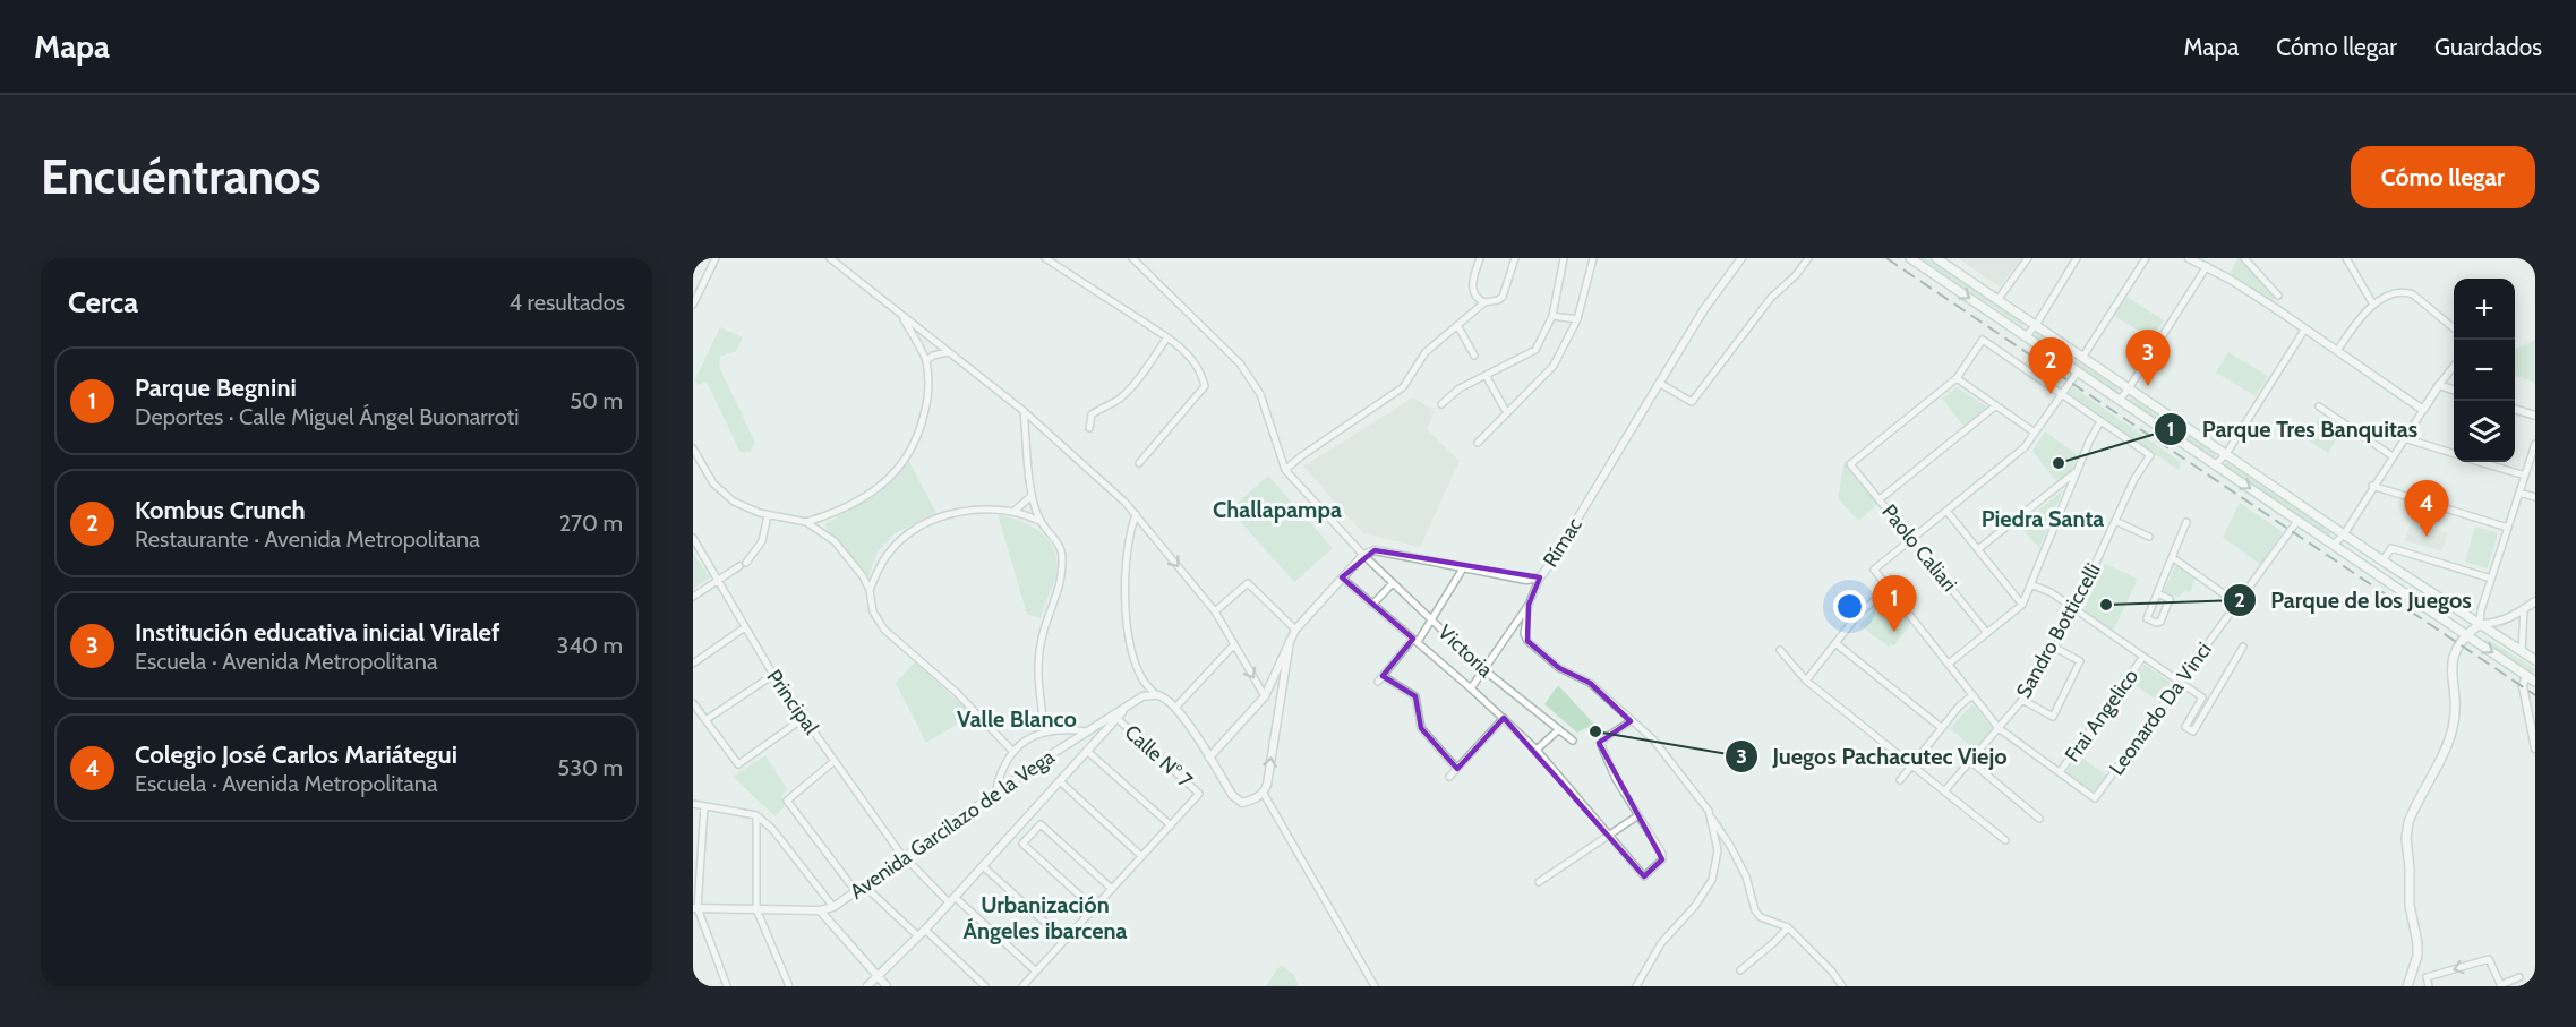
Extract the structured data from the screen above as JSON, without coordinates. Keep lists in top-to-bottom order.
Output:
{
  "streets": {
    "street": [
      "Rímac",
      "Paolo Caliari",
      "Sandro Botticcelli",
      "Victoria",
      "Principal",
      "Leonardo Da Vinci",
      "Frai Angelico",
      "Calle N° 7",
      "Avenida Garcilazo de la Vega"
    ]
  },
  "crossings": [
    ["Rímac", "Victoria"],
    ["Principal", "Avenida Garcilazo de la Vega"],
    ["Leonardo Da Vinci", "Frai Angelico"]
  ],
  "districts": [
    "Challapampa",
    "Piedra Santa",
    "Valle Blanco",
    "Urbanización Ángeles ibarcena"
  ],
  "places": ["Parque Tres Banquitas", "Parque de los Juegos", "Juegos Pachacutec Viejo"],
  "page": {
    "header": "Mapa",
    "nav": ["Mapa", "Cómo llegar", "Guardados"],
    "buttons": "Cómo llegar",
    "title": "Encuéntranos",
    "heading": ["Cerca", "4 resultados"],
    "map_buttons": ["+", "−"],
    "pins": [
      "3",
      "2",
      "4",
      "1"
    ],
    "list": [
      {
        "mark": "1",
        "name": "Parque Begnini",
        "note": "Deportes · Calle Miguel Ángel Buonarroti",
        "value": "50 m"
      },
      {
        "mark": "2",
        "name": "Kombus Crunch",
        "note": "Restaurante · Avenida Metropolitana",
        "value": "270 m"
      },
      {
        "mark": "3",
        "name": "Institución educativa inicial Viralef",
        "note": "Escuela · Avenida Metropolitana",
        "value": "340 m"
      },
      {
        "mark": "4",
        "name": "Colegio José Carlos Mariátegui",
        "note": "Escuela · Avenida Metropolitana",
        "value": "530 m"
      }
    ]
  }
}
